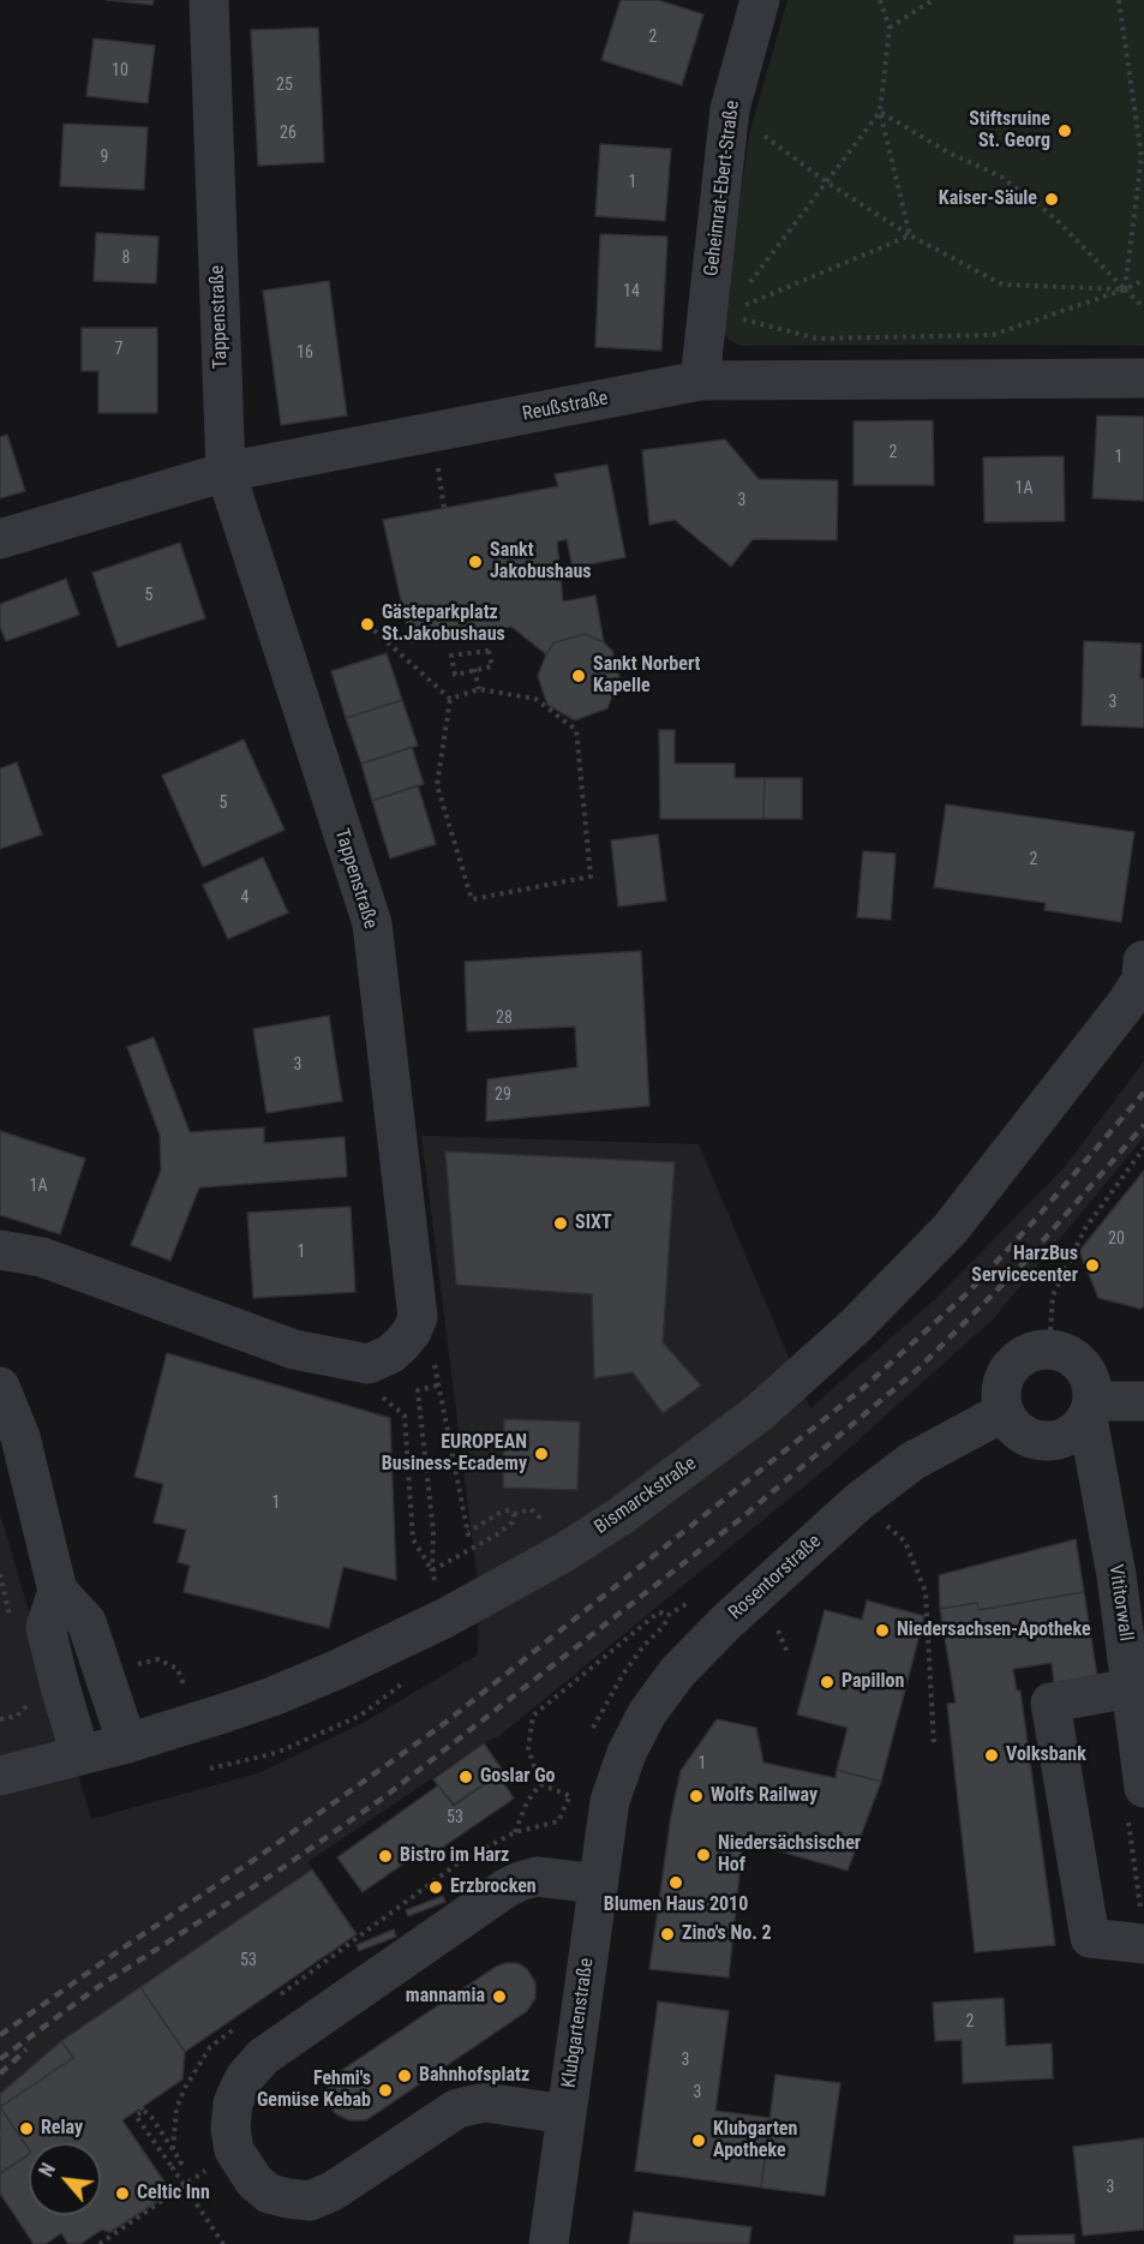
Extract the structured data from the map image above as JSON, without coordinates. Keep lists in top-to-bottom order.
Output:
{
  "streets": {
    "street": [
      "Geheimrat-Ebert-Straße",
      "Tappenstraße",
      "Reußstraße",
      "Bismarckstraße",
      "Rosentorstraße",
      "Vititorwall",
      "Klubgartenstraße"
    ]
  },
  "crossings": [
    ["Geheimrat-Ebert-Straße", "Reußstraße"],
    ["Tappenstraße", "Reußstraße"],
    ["Rosentorstraße", "Vititorwall"],
    ["Rosentorstraße", "Klubgartenstraße"]
  ],
  "places": [
    "Stiftsruine St. Georg",
    "Kaiser-Säule",
    "Sankt Jakobushaus",
    "Gästeparkplatz St.Jakobushaus",
    "Sankt Norbert Kapelle",
    "SIXT",
    "HarzBus Servicecenter",
    "EUROPEAN Business-Ecademy",
    "Niedersachsen-Apotheke",
    "Papillon",
    "Volksbank",
    "Goslar Go",
    "Wolfs Railway",
    "Niedersächsischer Hof",
    "Bistro im Harz",
    "Blumen Haus 2010",
    "Erzbrocken",
    "Zino's No. 2",
    "mannamia",
    "Bahnhofsplatz",
    "Fehmi's Gemüse Kebab",
    "Relay",
    "Klubgarten Apotheke",
    "Celtic Inn"
  ],
  "house_numbers": [
    "2",
    "10",
    "25",
    "26",
    "9",
    "1",
    "8",
    "14",
    "7",
    "16",
    "2",
    "1",
    "1A",
    "3",
    "5",
    "3",
    "5",
    "2",
    "4",
    "28",
    "3",
    "29",
    "1A",
    "20",
    "1",
    "1",
    "1",
    "53",
    "53",
    "2",
    "3",
    "3",
    "3"
  ],
  "north": "top left"
}
